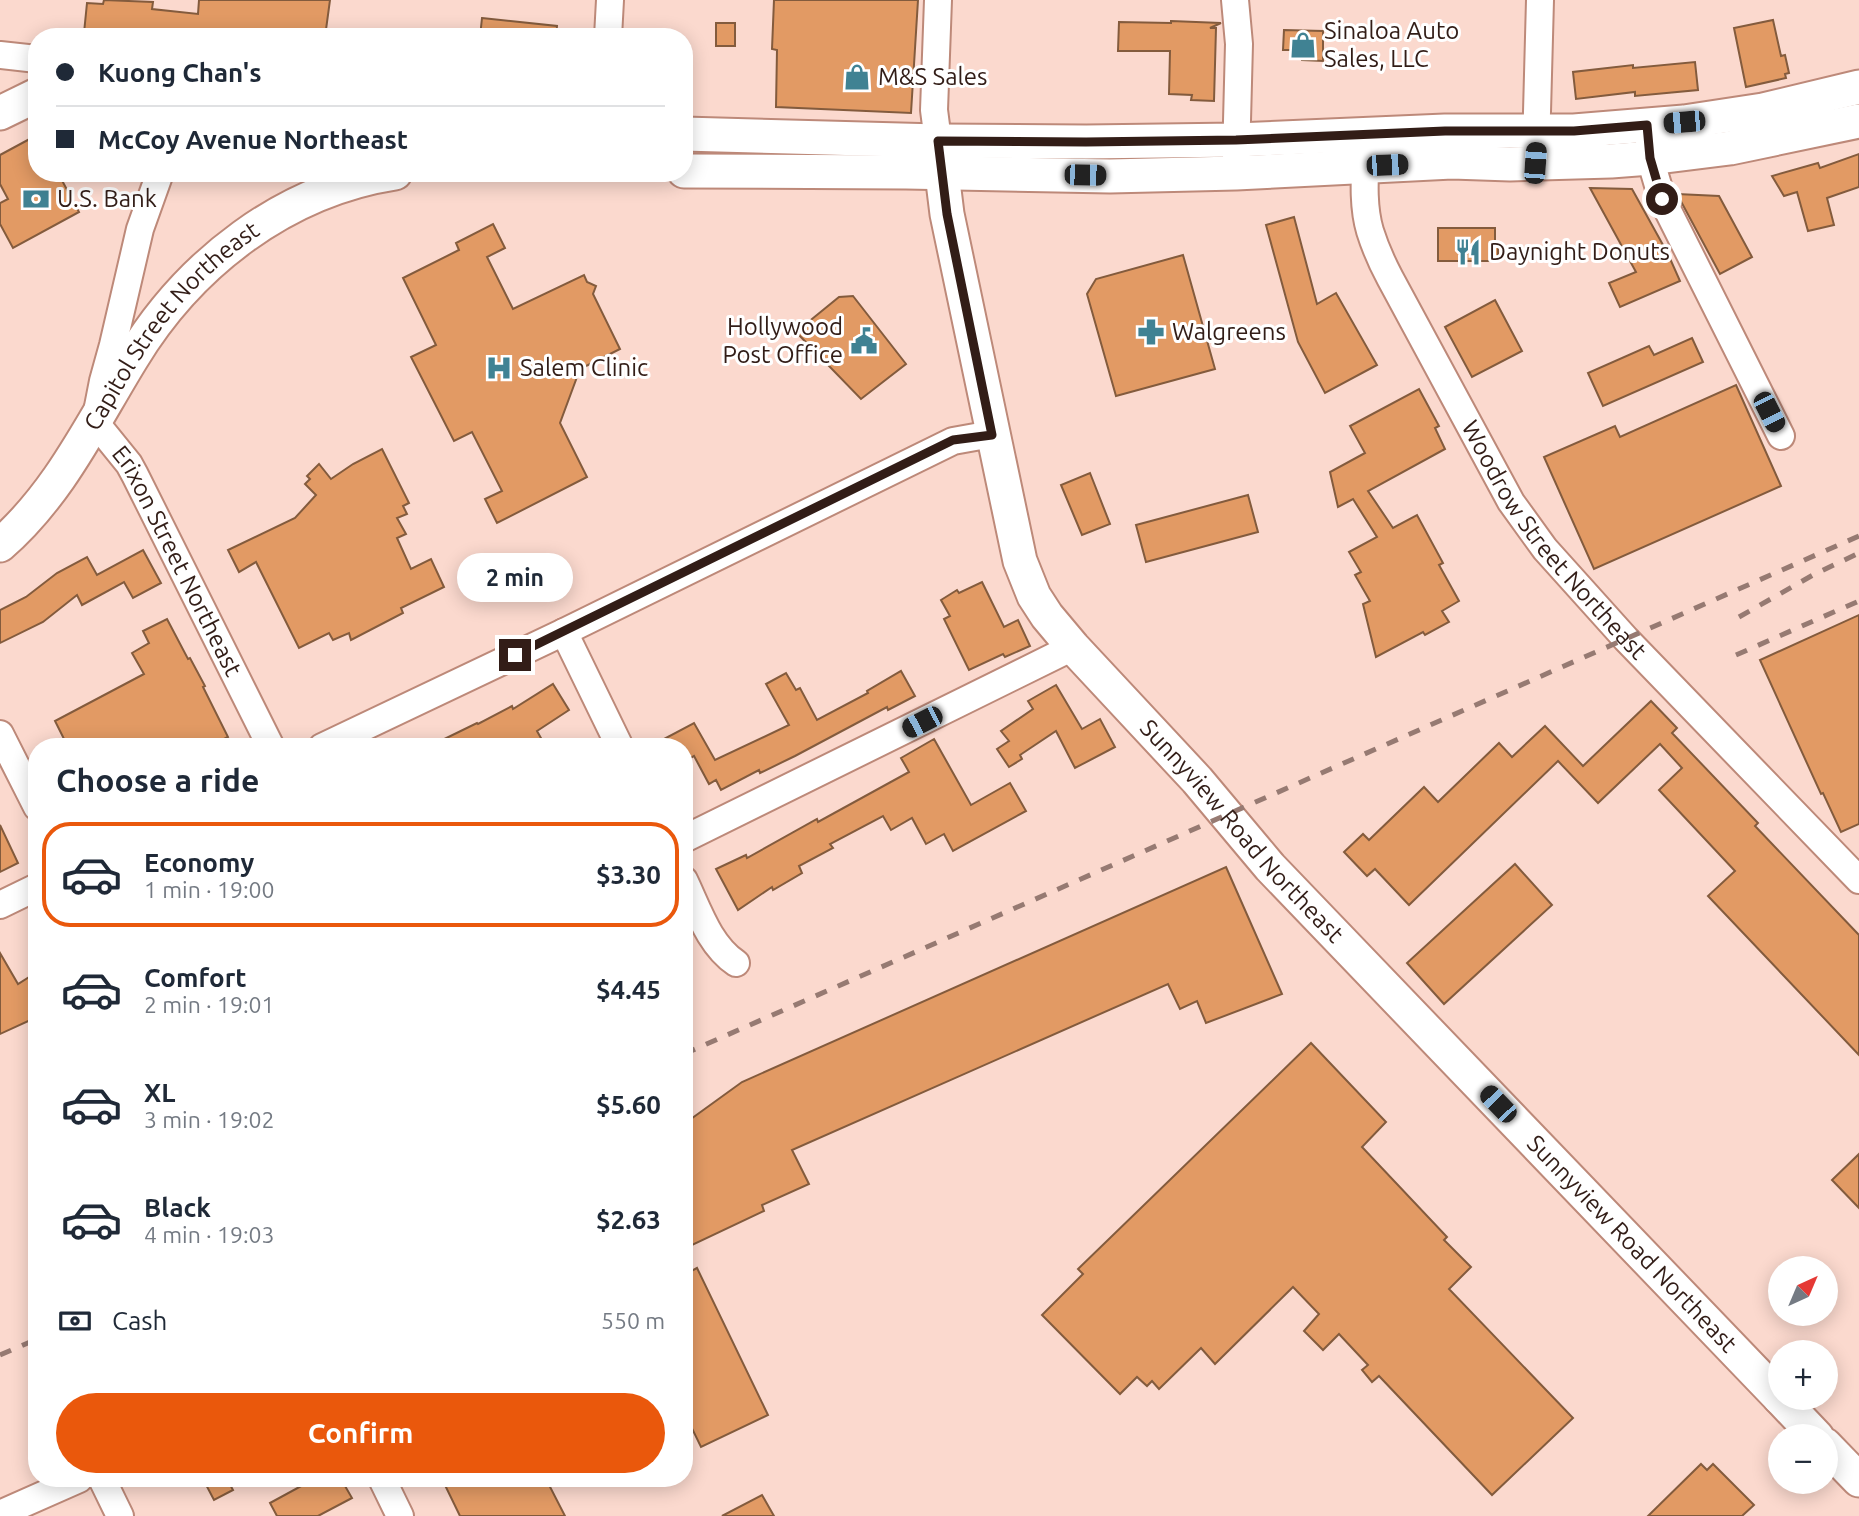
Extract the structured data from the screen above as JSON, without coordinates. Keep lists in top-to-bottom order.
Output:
{
  "streets": {
    "main road": ["Capitol Street Northeast", "Sunnyview Road Northeast"],
    "street": ["Woodrow Street Northeast", "Erixon Street Northeast"]
  },
  "crossings": [
    ["Capitol Street Northeast", "Erixon Street Northeast"]
  ],
  "places": {
    "shop": ["Sinaloa Auto Sales, LLC", "M&S Sales"],
    "bank": ["U.S. Bank"],
    "restaurant": ["Daynight Donuts"],
    "pharmacy": ["Walgreens"],
    "public building": ["Hollywood Post Office"],
    "hospital": ["Salem Clinic"]
  },
  "north": "top right",
  "page": {
    "banner": ["Kuong Chan's", "McCoy Avenue Northeast"],
    "bubble": "2 min",
    "heading": "Choose a ride",
    "list": [
      {
        "name": "Economy",
        "note": "1 min · 19:00",
        "value": "$3.30"
      },
      {
        "name": "Comfort",
        "note": "2 min · 19:01",
        "value": "$4.45"
      },
      {
        "name": "XL",
        "note": "3 min · 19:02",
        "value": "$5.60"
      },
      {
        "name": "Black",
        "note": "4 min · 19:03",
        "value": "$2.63"
      }
    ],
    "map_buttons": ["+", "−"],
    "pay": ["Cash", "550 m"],
    "buttons": "Confirm"
  }
}
